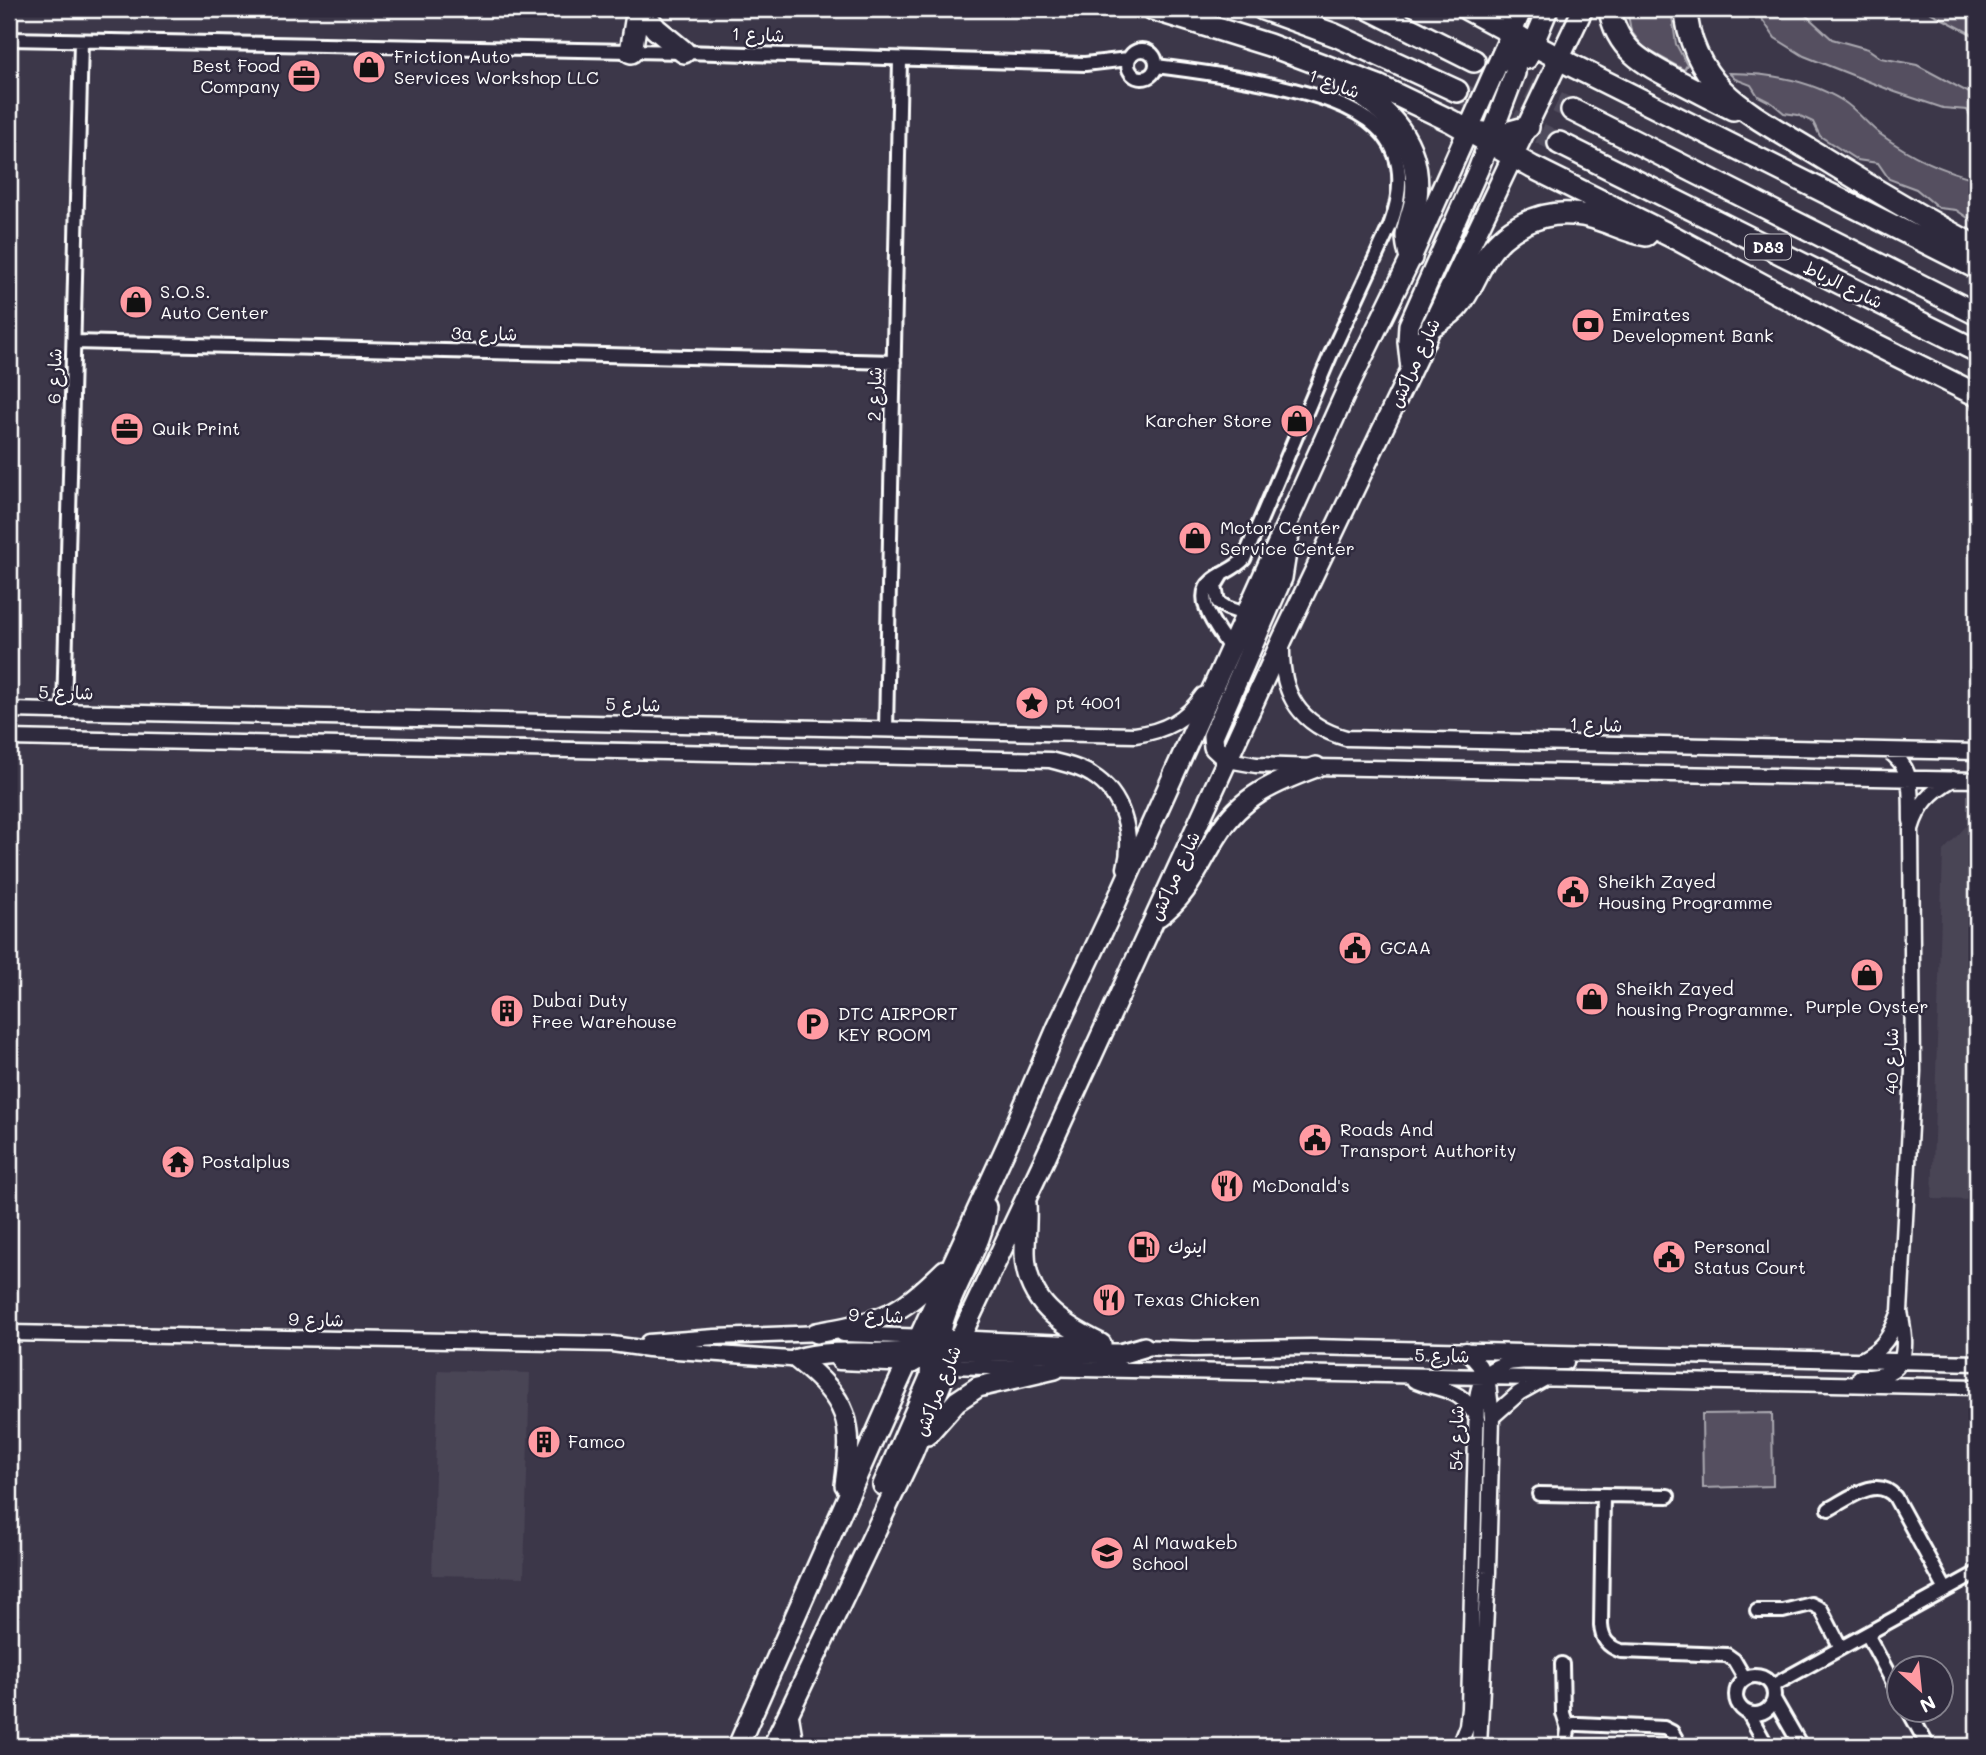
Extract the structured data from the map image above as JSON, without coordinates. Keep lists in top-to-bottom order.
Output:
{
  "streets": {
    "highway": ["D83", "شارع الرباط"],
    "main road": ["شارع مراكش"],
    "street": [
      "شارع 1",
      "3a شارع",
      "شارع 6",
      "شارع 2",
      "شارع 5",
      "شارع 40",
      "شارع 9",
      "شارع 54"
    ]
  },
  "crossings": [
    ["شارع 1", "شارع مراكش"],
    ["شارع 1", "شارع 6"],
    ["شارع 1", "شارع 2"],
    ["شارع 1", "شارع 5"],
    ["3a شارع", "شارع 6"],
    ["3a شارع", "شارع 2"],
    ["شارع مراكش", "شارع 5"],
    ["شارع مراكش", "شارع 9"],
    ["شارع 6", "شارع 5"],
    ["شارع 2", "شارع 5"],
    ["شارع 5", "شارع 40"],
    ["شارع 5", "شارع 9"],
    ["شارع 5", "شارع 54"]
  ],
  "places": {
    "shop": [
      "Friction Auto Services Workshop LLC",
      "S.O.S. Auto Center",
      "Karcher Store",
      "Motor Center Service Center",
      "Purple Oyster",
      "Sheikh Zayed housing Programme."
    ],
    "office": ["Best Food Company", "Quik Print"],
    "bank": ["Emirates Development Bank"],
    "place": ["pt 4001"],
    "public building": [
      "Sheikh Zayed Housing Programme",
      "GCAA",
      "Roads And Transport Authority",
      "Personal Status Court"
    ],
    "building": ["Dubai Duty Free Warehouse", "Famco"],
    "parking": ["DTC AIRPORT KEY ROOM"],
    "temple": ["Postalplus"],
    "restaurant": ["McDonald's", "Texas Chicken"],
    "fuel station": ["اينوك"],
    "school or university": ["Al Mawakeb School"]
  },
  "north": "bottom right"
}
